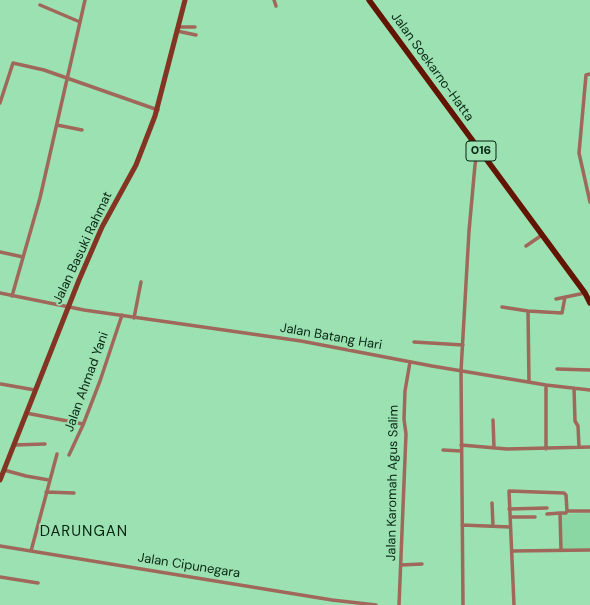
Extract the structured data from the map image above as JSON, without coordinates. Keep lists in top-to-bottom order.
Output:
{
  "streets": {
    "main road": ["Jalan Soekarno-Hatta", "016", "Jalan Basuki Rahmat"],
    "street": [
      "Jalan Batang Hari",
      "Jalan Ahmad Yani",
      "Jalan Karomah Agus Salim",
      "Jalan Cipunegara"
    ]
  },
  "crossings": [
    ["Jalan Basuki Rahmat", "Jalan Batang Hari"],
    ["Jalan Batang Hari", "Jalan Ahmad Yani"],
    ["Jalan Batang Hari", "Jalan Karomah Agus Salim"]
  ],
  "districts": ["DARUNGAN"]
}
